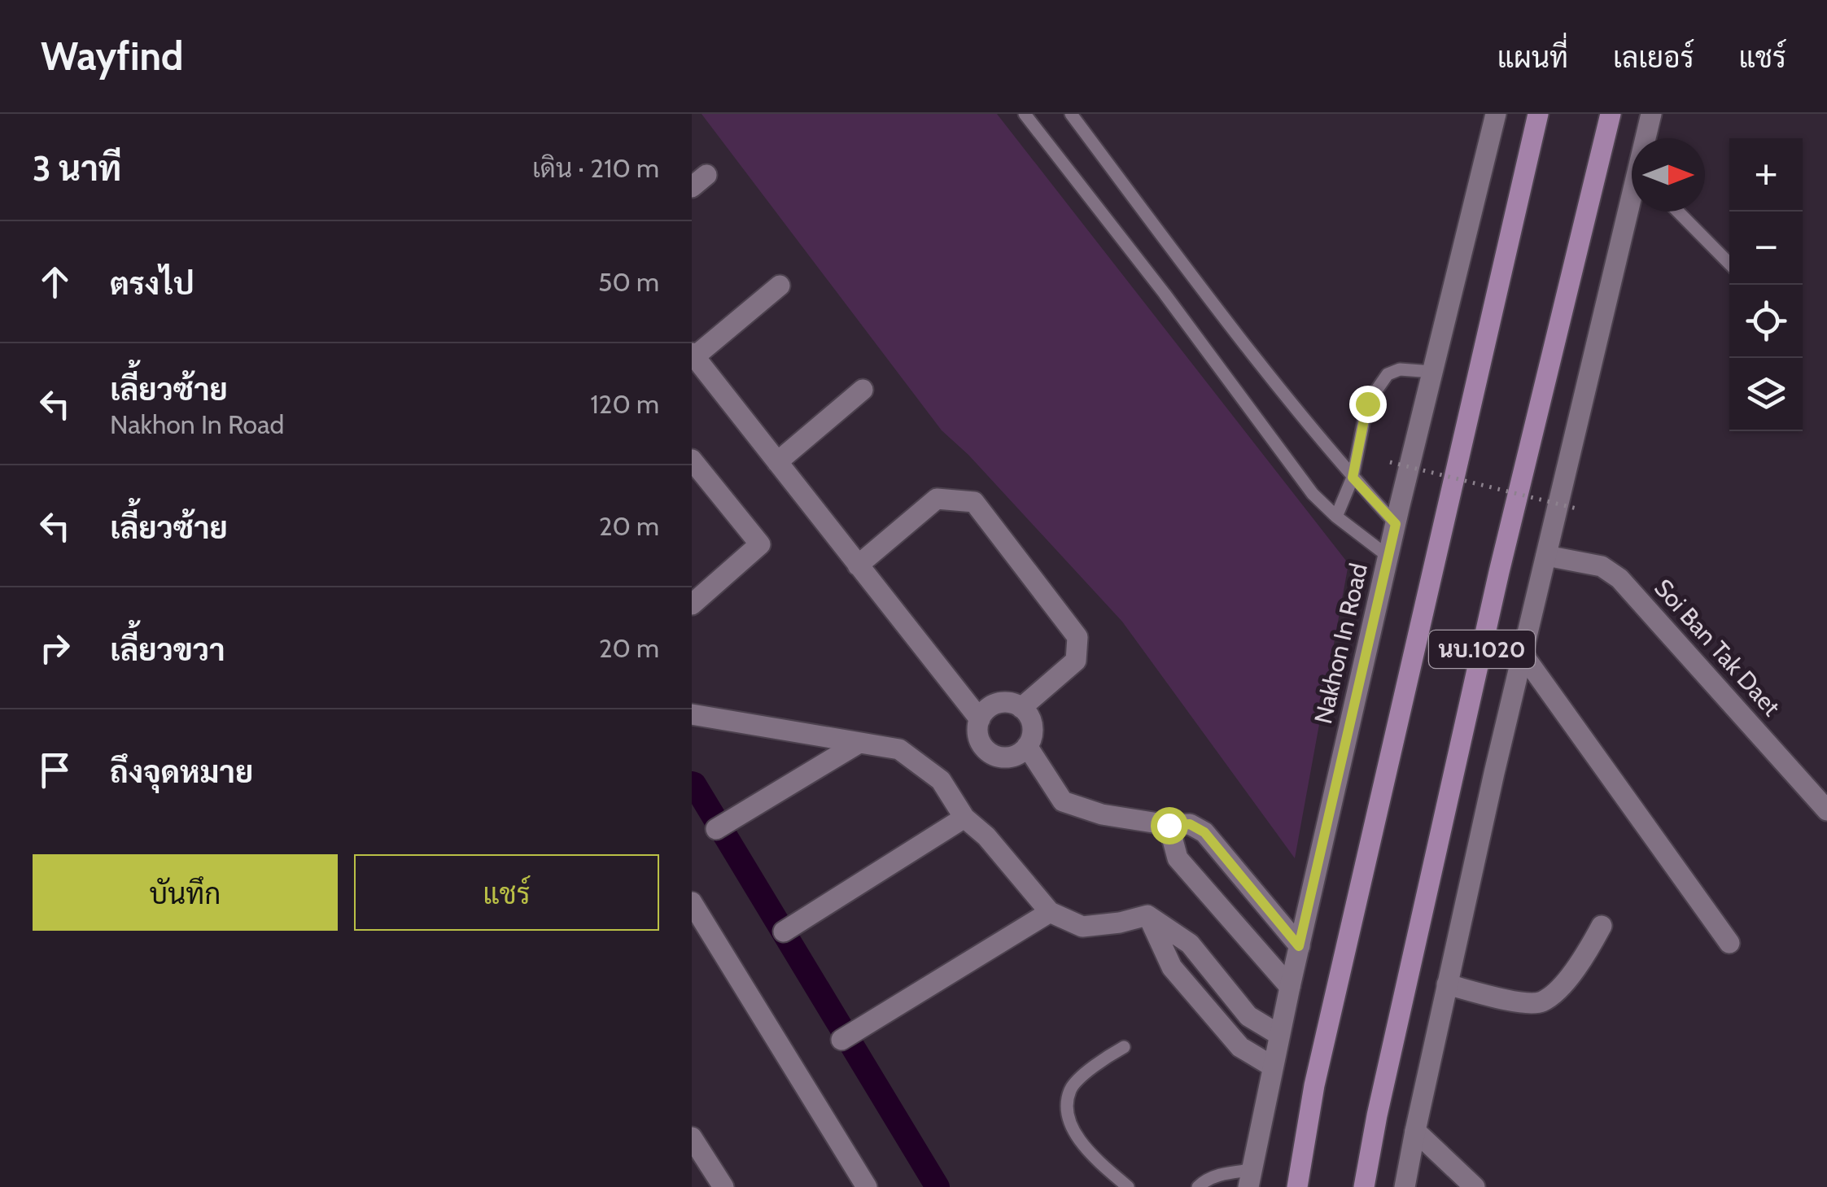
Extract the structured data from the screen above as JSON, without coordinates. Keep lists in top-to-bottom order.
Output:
{
  "streets": {
    "main road": ["นบ.1020"],
    "street": ["Nakhon In Road", "Soi Ban Tak Daet"]
  },
  "crossings": [
    ["Soi Ban Tak Daet", "นบ.1020"]
  ],
  "north": "right",
  "page": {
    "header": "Wayfind",
    "nav": ["แผนที่", "เลเยอร์", "แชร์"],
    "heading": ["3 นาที", "เดิน · 210 m"],
    "map_buttons": ["+", "−"],
    "list": [
      ["ตรงไป", "50 m"],
      ["เลี้ยวซ้าย", "Nakhon In Road", "120 m"],
      ["เลี้ยวซ้าย", "20 m"],
      ["เลี้ยวขวา", "20 m"],
      "ถึงจุดหมาย"
    ],
    "buttons": ["บันทึก", "แชร์"]
  }
}
